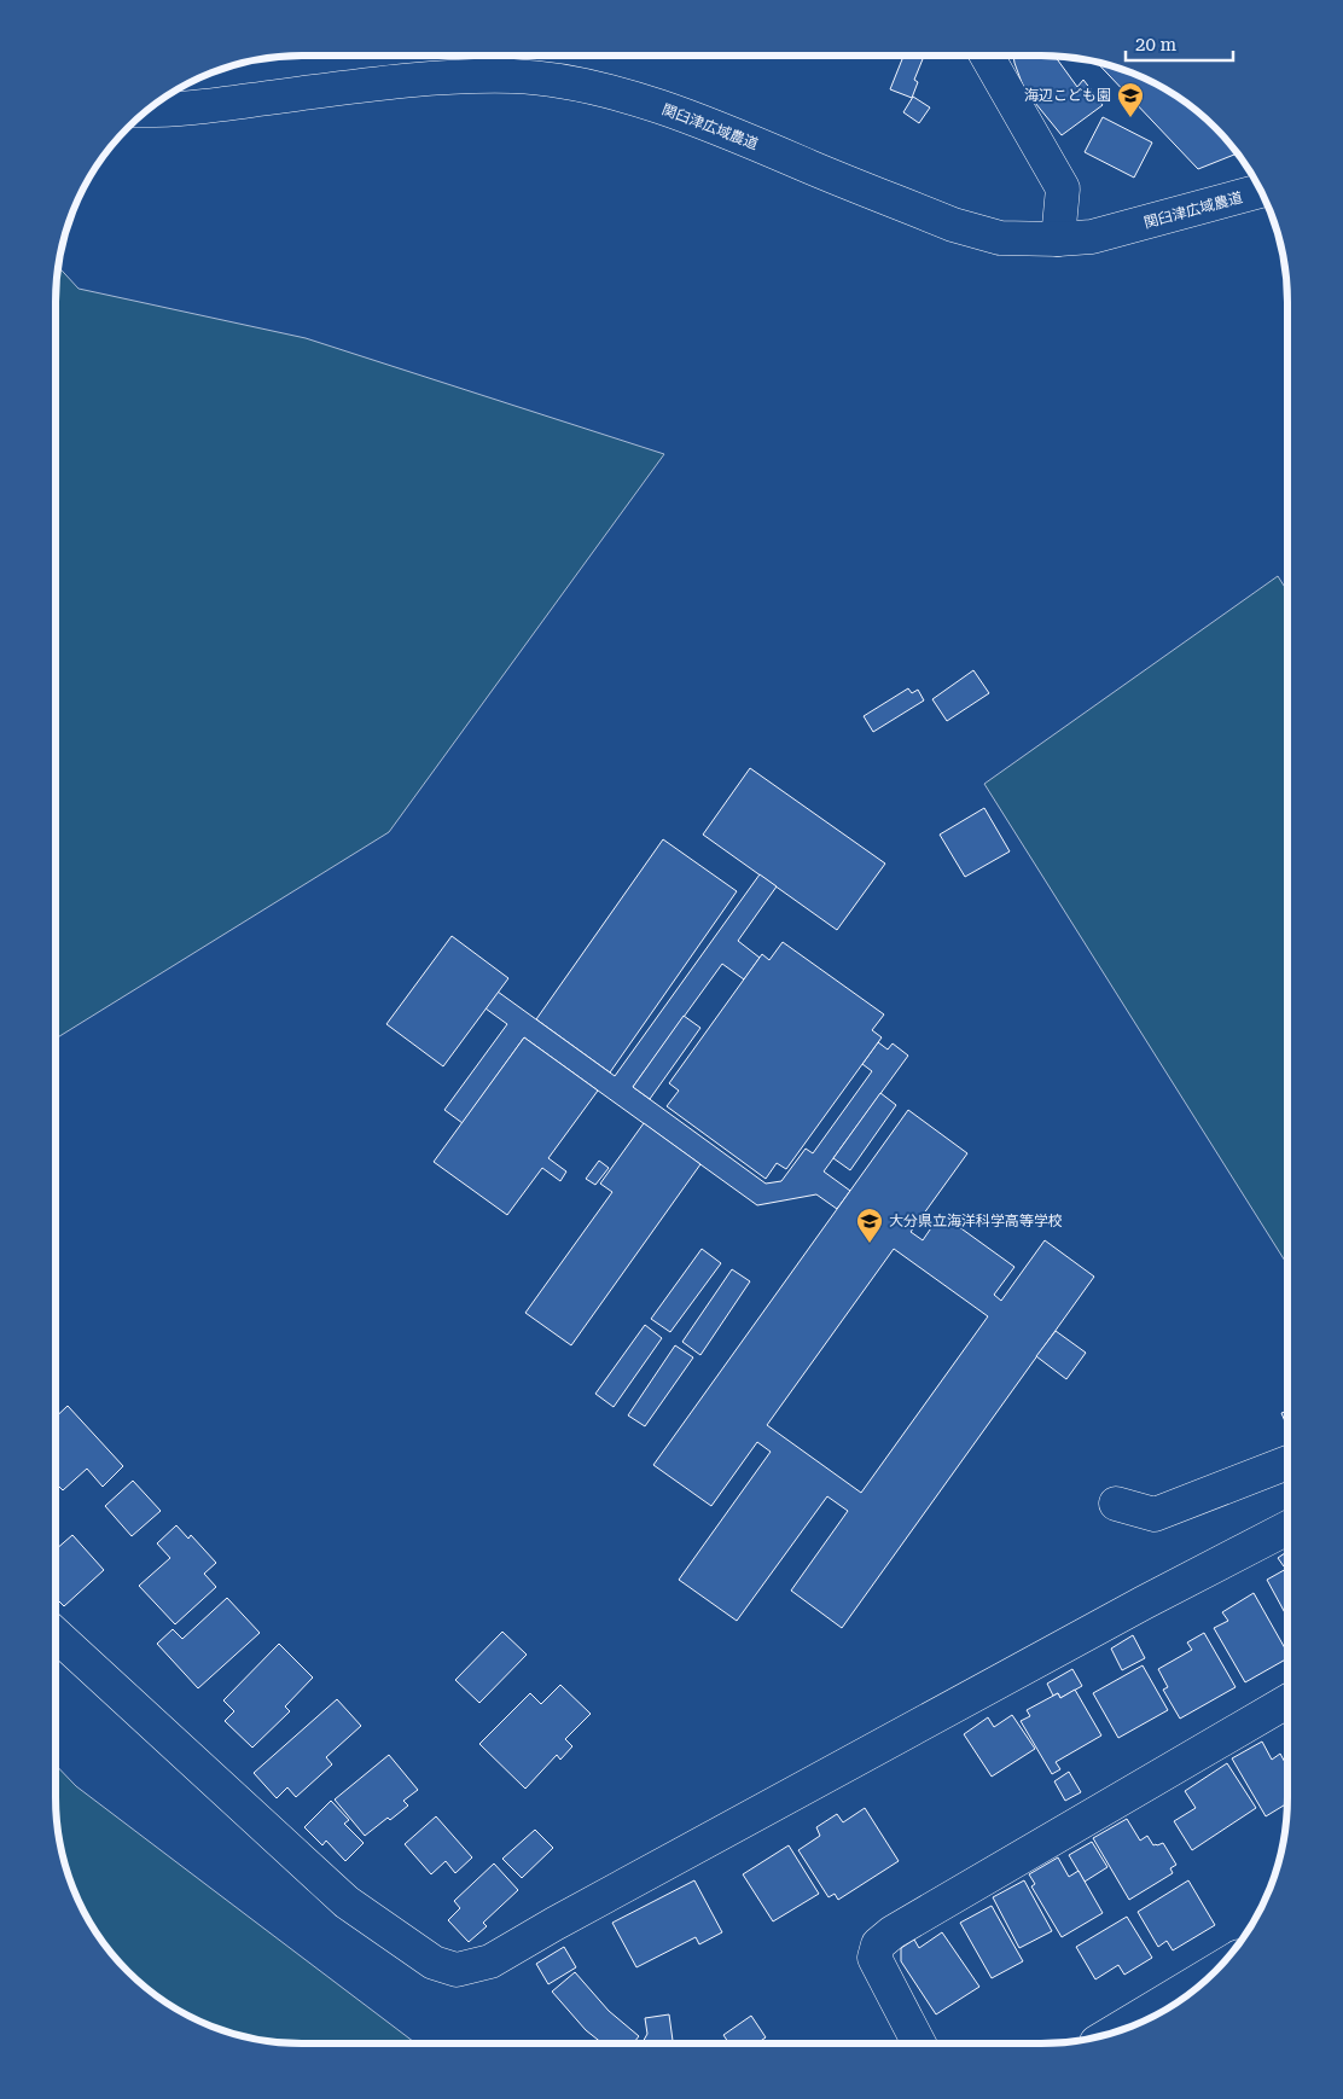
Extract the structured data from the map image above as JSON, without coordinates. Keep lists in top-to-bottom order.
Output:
{
  "streets": {
    "street": ["関臼津広域農道"]
  },
  "places": {
    "school or university": ["海辺こども園", "大分県立海洋科学高等学校"]
  },
  "scale_bar": "20 m"
}
